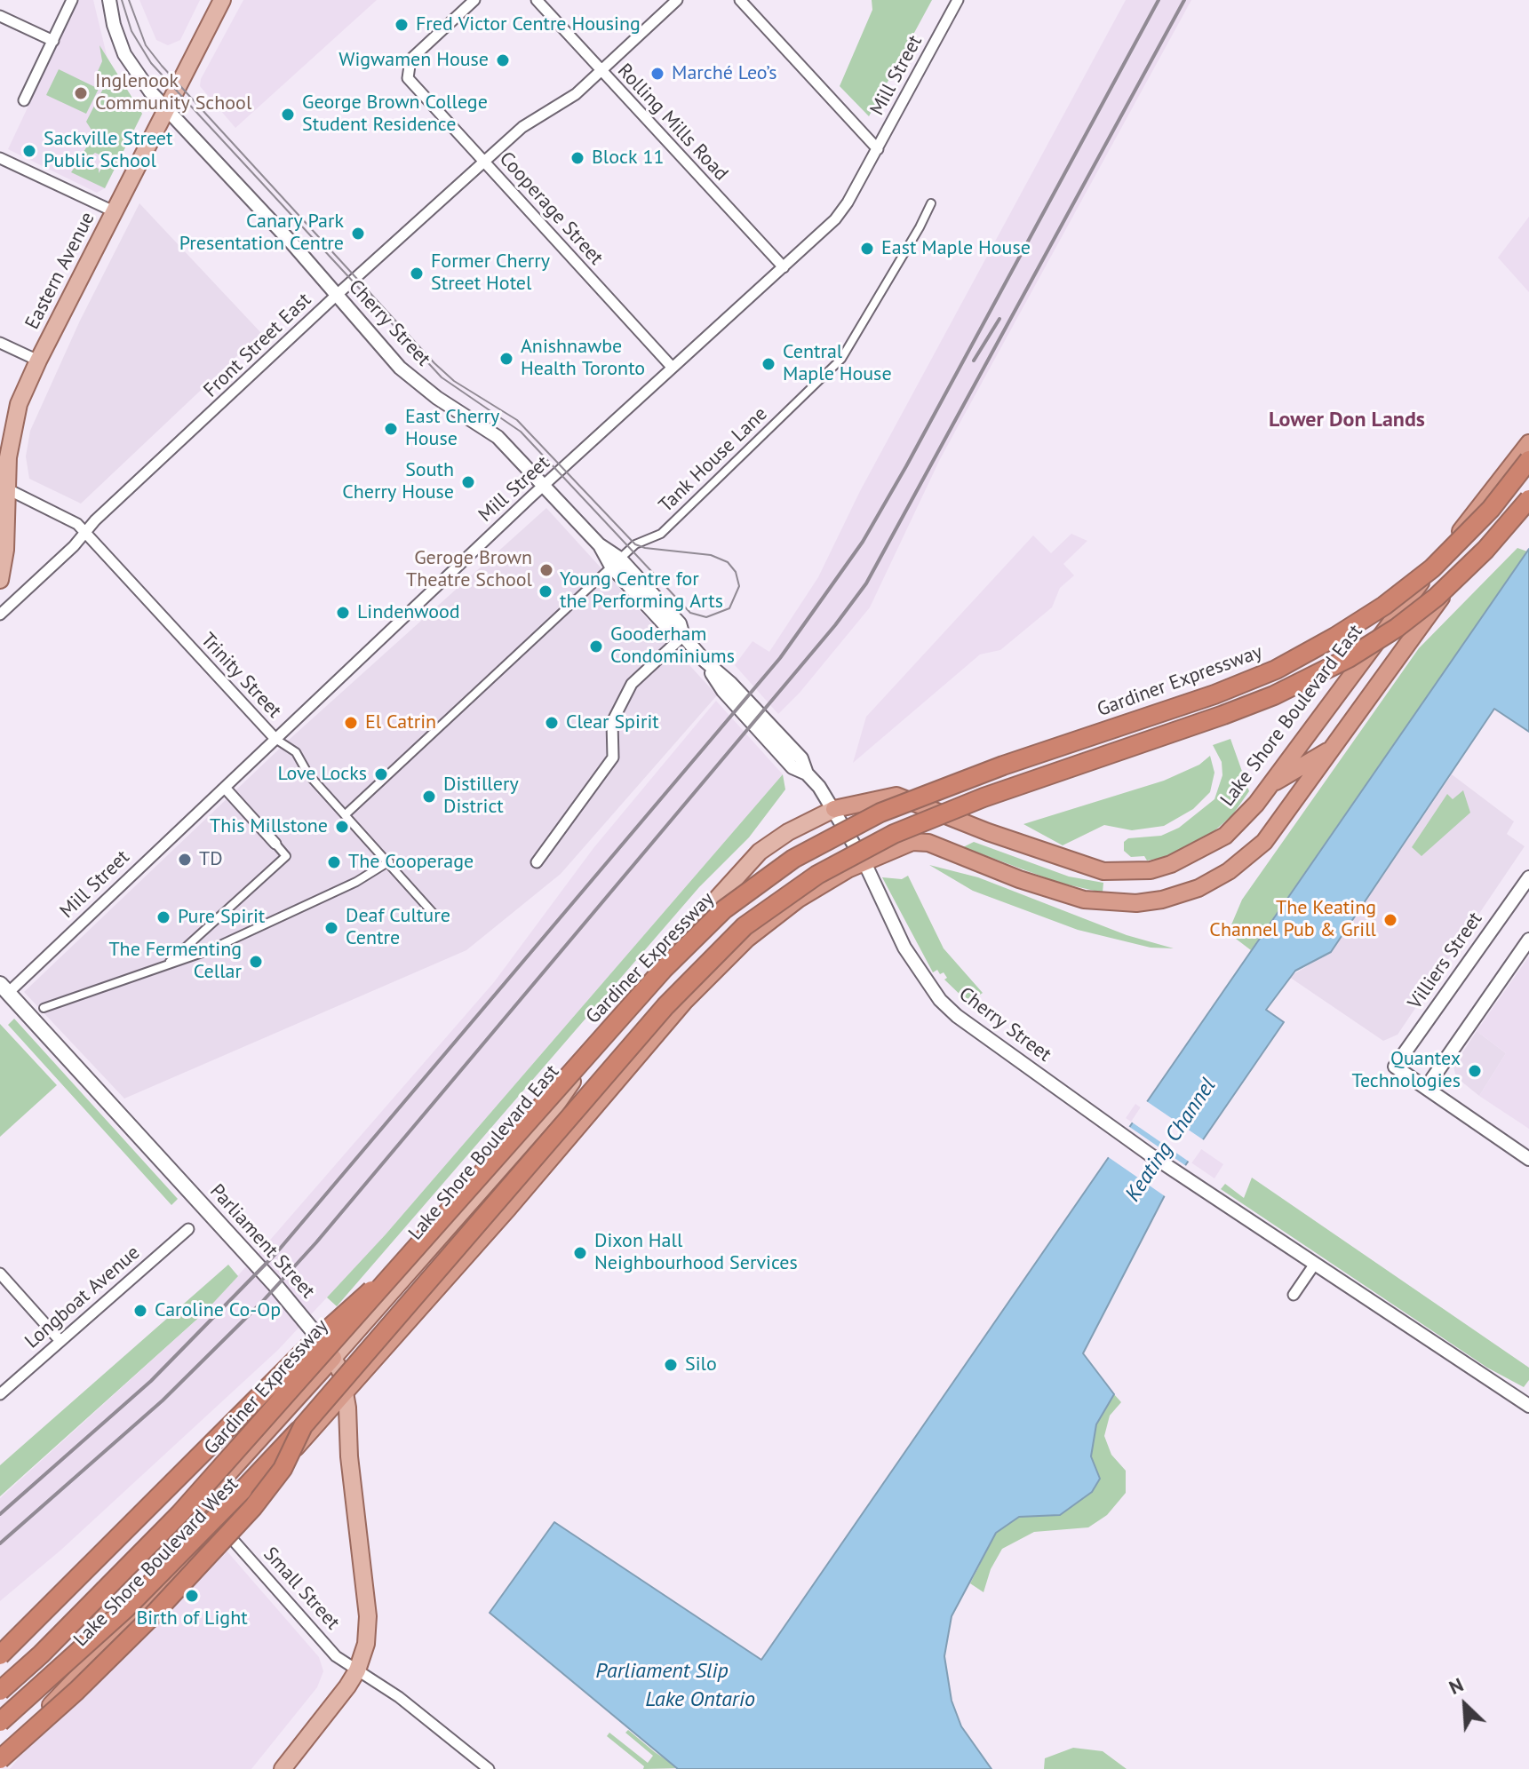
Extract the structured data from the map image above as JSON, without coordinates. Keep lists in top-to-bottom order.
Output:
{
  "streets": {
    "highway": ["Gardiner Expressway", "Lake Shore Boulevard East", "Lake Shore Boulevard West"],
    "main road": ["Eastern Avenue", "Parliament Street"],
    "street": [
      "Mill Street",
      "Rolling Mills Road",
      "Cooperage Street",
      "Cherry Street",
      "Front Street East",
      "Tank House Lane",
      "Trinity Street",
      "Villiers Street",
      "Longboat Avenue",
      "Small Street"
    ]
  },
  "crossings": [
    ["Mill Street", "Rolling Mills Road"],
    ["Mill Street", "Cooperage Street"],
    ["Mill Street", "Cherry Street"],
    ["Mill Street", "Trinity Street"],
    ["Mill Street", "Parliament Street"],
    ["Rolling Mills Road", "Front Street East"],
    ["Cooperage Street", "Front Street East"],
    ["Eastern Avenue", "Cherry Street"],
    ["Eastern Avenue", "Trinity Street"],
    ["Cherry Street", "Front Street East"],
    ["Cherry Street", "Tank House Lane"],
    ["Cherry Street", "Lake Shore Boulevard East"],
    ["Front Street East", "Trinity Street"],
    ["Tank House Lane", "Trinity Street"],
    ["Lake Shore Boulevard East", "Parliament Street"],
    ["Lake Shore Boulevard East", "Lake Shore Boulevard West"],
    ["Parliament Street", "Lake Shore Boulevard West"],
    ["Parliament Street", "Small Street"],
    ["Lake Shore Boulevard West", "Small Street"]
  ],
  "districts": ["Lower Don Lands"],
  "water": ["Keating Channel", "Parliament Slip", "Lake Ontario"],
  "places": [
    "Fred Victor Centre Housing",
    "Wigwamen House",
    "Marché Leo’s",
    "Inglenook Community School",
    "George Brown College Student Residence",
    "Sackville Street Public School",
    "Block 11",
    "Canary Park Presentation Centre",
    "East Maple House",
    "Former Cherry Street Hotel",
    "Anishnawbe Health Toronto",
    "Central Maple House",
    "East Cherry House",
    "South Cherry House",
    "Geroge Brown Theatre School",
    "Young Centre for the Performing Arts",
    "Lindenwood",
    "Gooderham Condominiums",
    "El Catrin",
    "Clear Spirit",
    "Love Locks",
    "Distillery District",
    "This Millstone",
    "TD",
    "The Cooperage",
    "Pure Spirit",
    "The Keating Channel Pub & Grill",
    "Deaf Culture Centre",
    "The Fermenting Cellar",
    "Quantex Technologies",
    "Dixon Hall Neighbourhood Services",
    "Caroline Co-Op",
    "Silo",
    "Birth of Light"
  ],
  "north": "top left"
}
